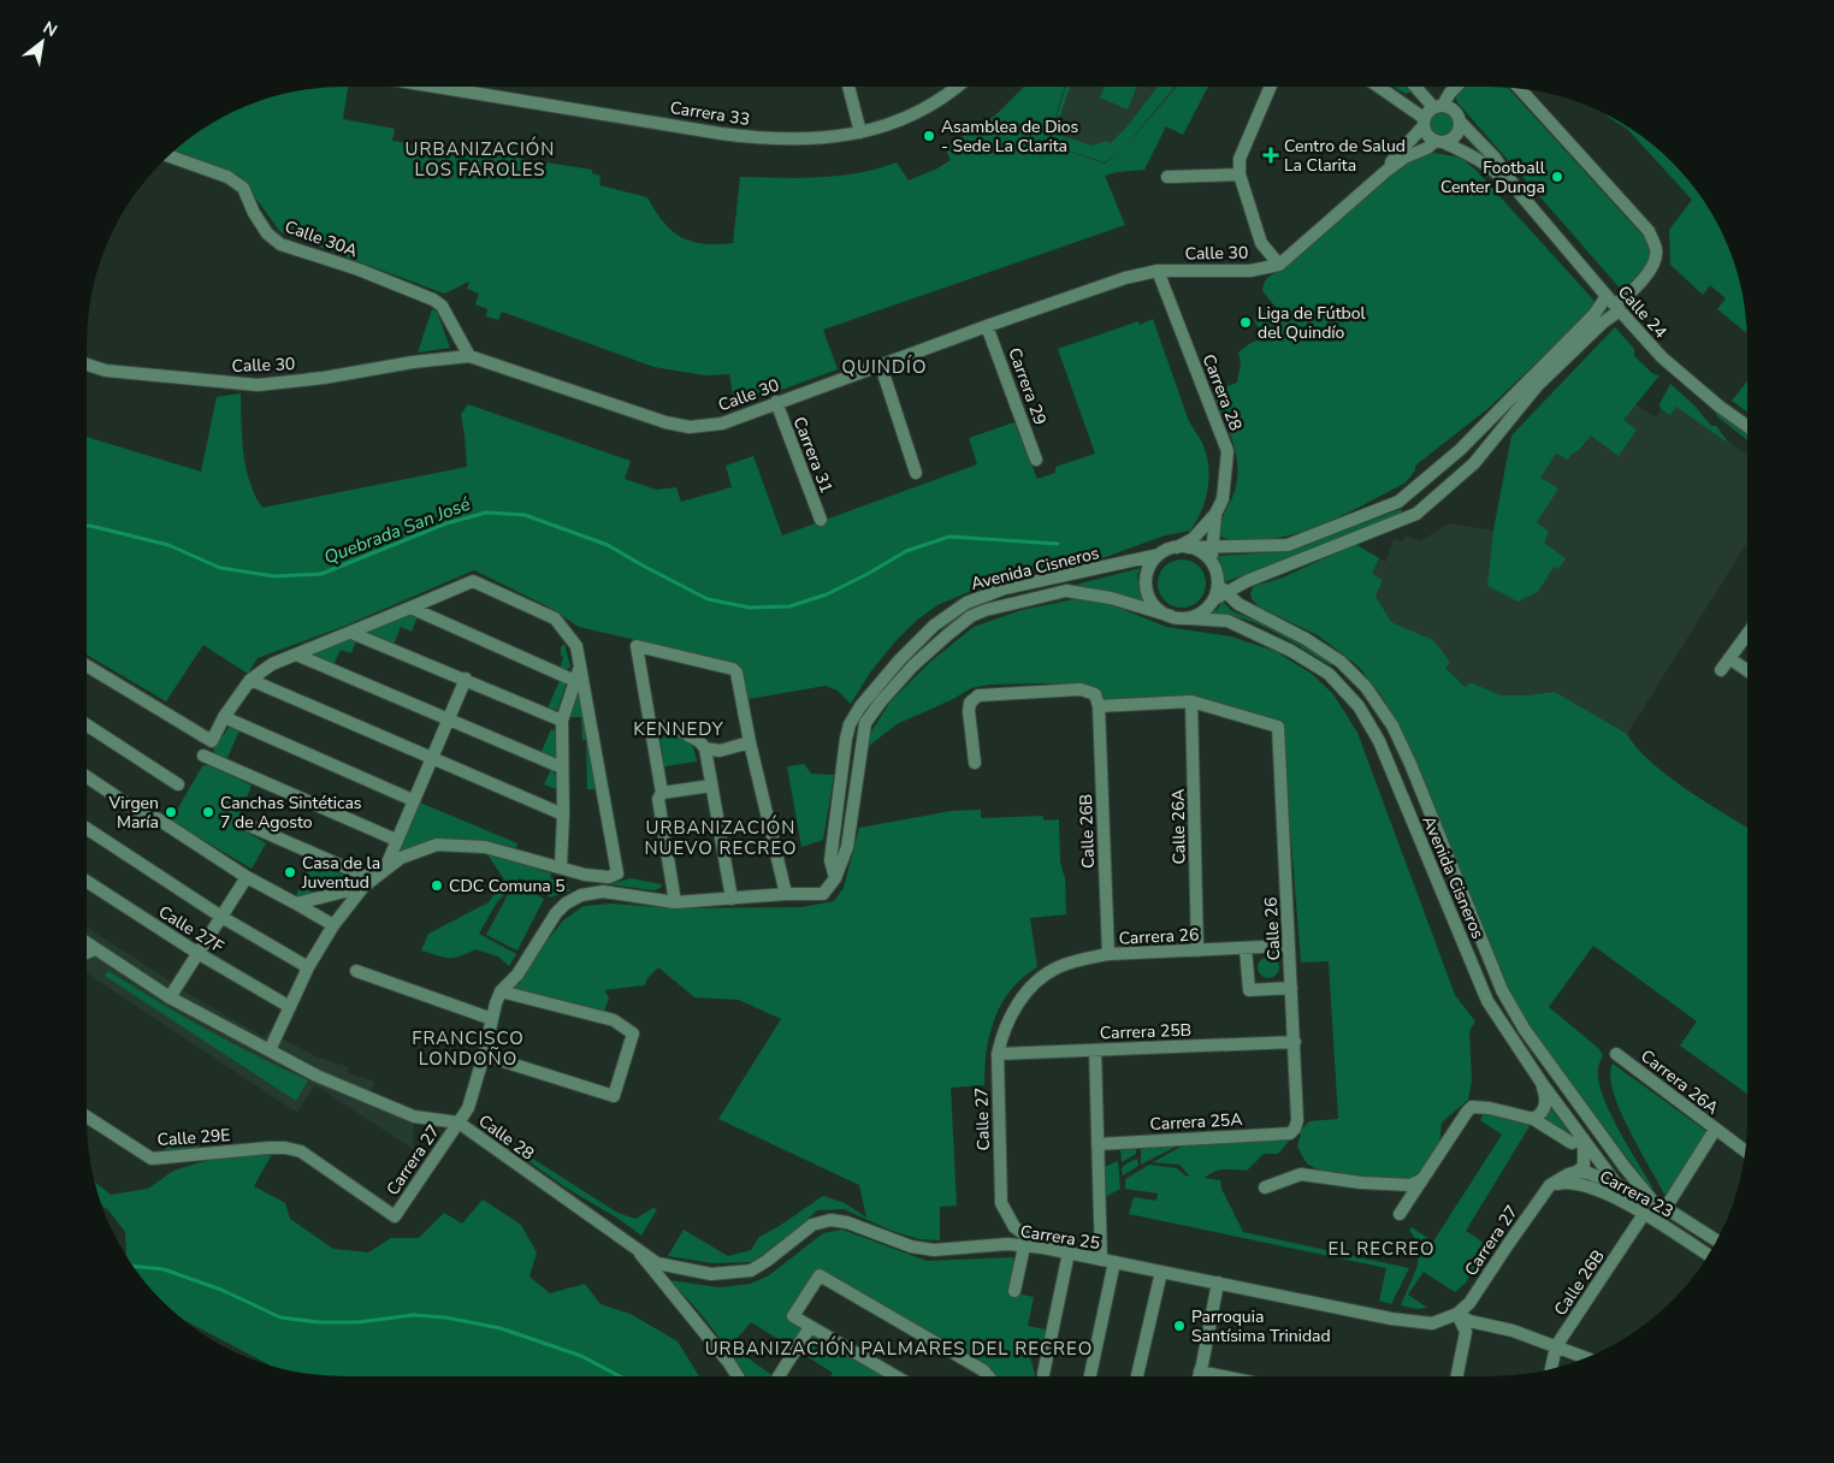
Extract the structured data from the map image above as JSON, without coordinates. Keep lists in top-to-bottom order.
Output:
{
  "streets": {
    "street": [
      "Carrera 33",
      "Calle 30A",
      "Calle 30",
      "Calle 24",
      "Carrera 29",
      "Carrera 28",
      "Carrera 31",
      "Avenida Cisneros",
      "Calle 26A",
      "Calle 26B",
      "Calle 27F",
      "Calle 26",
      "Carrera 26",
      "Carrera 25B",
      "Carrera 26A",
      "Calle 27",
      "Carrera 25A",
      "Calle 29E",
      "Calle 28",
      "Carrera 27",
      "Carrera 23",
      "Carrera 25"
    ]
  },
  "crossings": [
    ["Calle 30A", "Calle 30"],
    ["Calle 30", "Carrera 29"],
    ["Calle 30", "Carrera 28"],
    ["Calle 30", "Carrera 31"],
    ["Carrera 28", "Avenida Cisneros"],
    ["Avenida Cisneros", "Calle 26B"],
    ["Avenida Cisneros", "Carrera 23"],
    ["Calle 26A", "Calle 26"],
    ["Calle 26A", "Carrera 26"],
    ["Calle 26B", "Carrera 26"],
    ["Calle 26B", "Carrera 23"],
    ["Calle 26", "Carrera 26"],
    ["Calle 26", "Carrera 25B"],
    ["Calle 26", "Carrera 25A"],
    ["Carrera 26", "Calle 27"],
    ["Carrera 25B", "Calle 27"],
    ["Calle 27", "Carrera 25"],
    ["Calle 29E", "Carrera 27"],
    ["Calle 28", "Carrera 27"],
    ["Calle 28", "Carrera 25"],
    ["Carrera 27", "Carrera 23"],
    ["Carrera 27", "Carrera 25"]
  ],
  "districts": [
    "URBANIZACIÓN LOS FAROLES",
    "QUINDÍO",
    "KENNEDY",
    "URBANIZACIÓN NUEVO RECREO",
    "FRANCISCO LONDOÑO",
    "EL RECREO",
    "URBANIZACIÓN PALMARES DEL RECREO"
  ],
  "water": ["Quebrada San José"],
  "places": {
    "other": [
      "Asamblea de Dios - Sede La Clarita",
      "Football Center Dunga",
      "Liga de Fútbol del Quindío",
      "Virgen María",
      "Canchas Sintéticas 7 de Agosto",
      "Casa de la Juventud",
      "CDC Comuna 5",
      "Parroquia Santísima Trinidad"
    ],
    "health": ["Centro de Salud La Clarita"]
  },
  "north": "top right"
}
